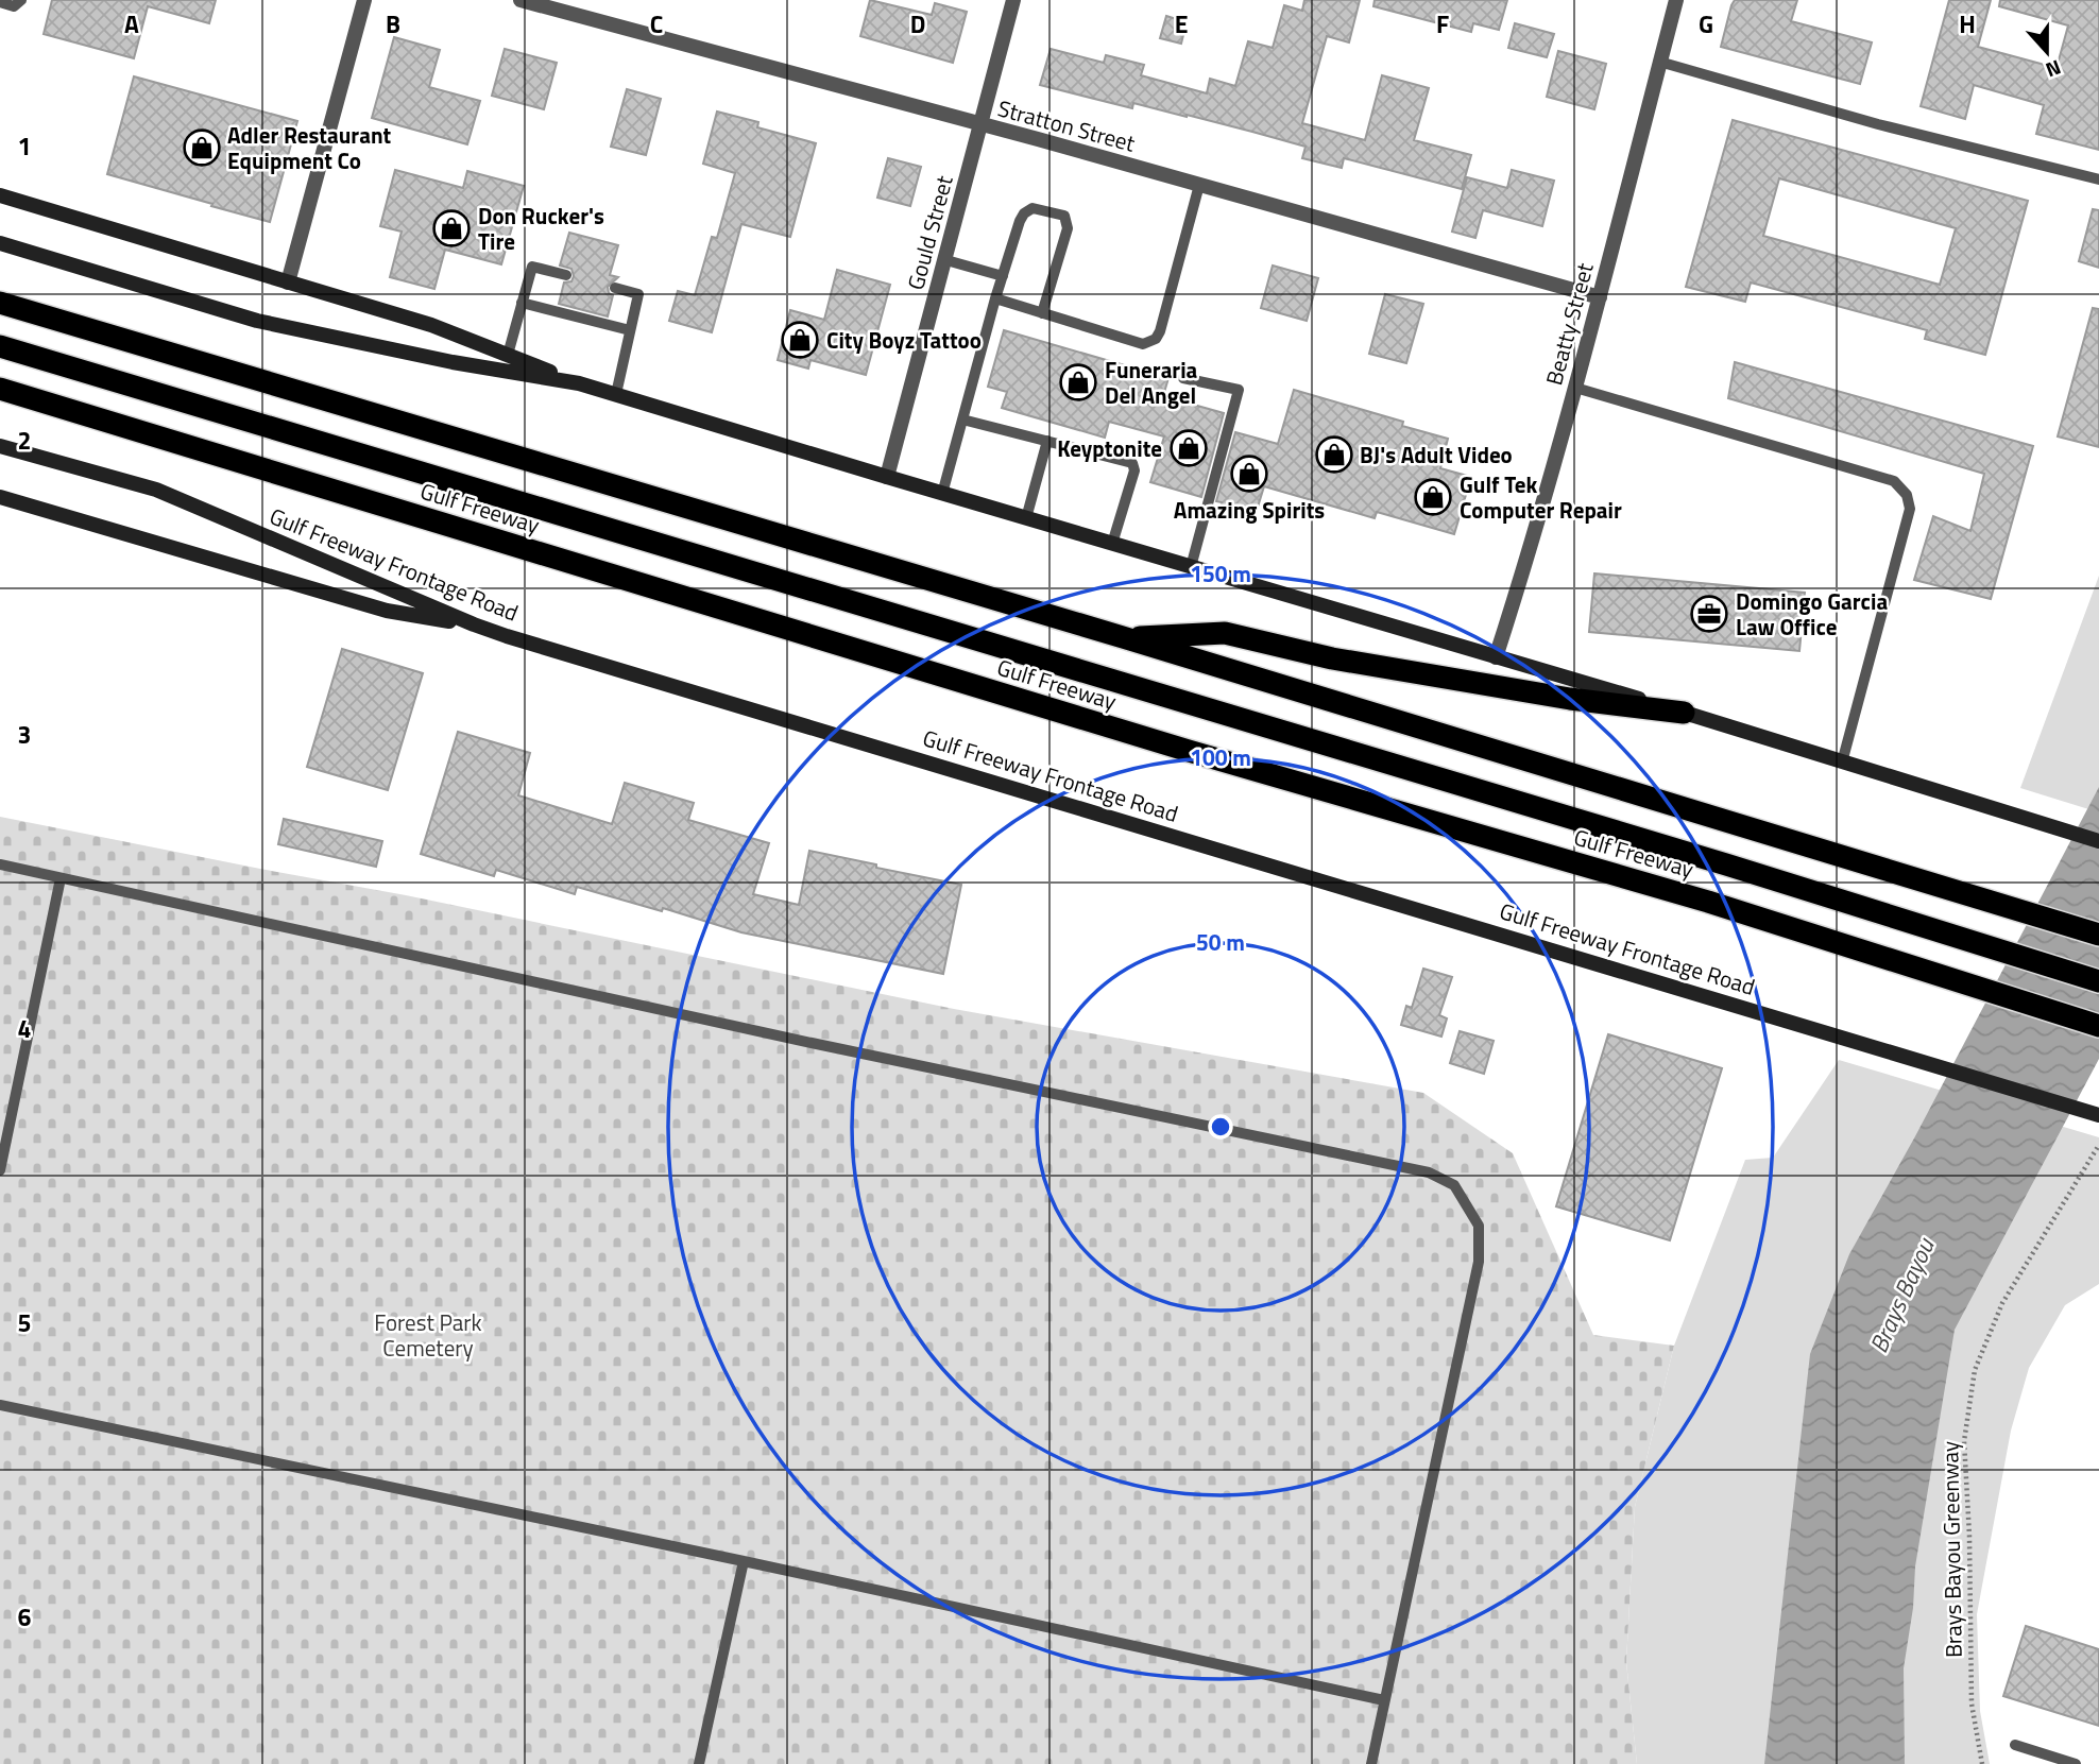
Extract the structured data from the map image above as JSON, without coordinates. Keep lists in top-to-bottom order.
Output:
{
  "streets": {
    "highway": ["Gulf Freeway"],
    "main road": ["Gulf Freeway Frontage Road"],
    "street": ["Stratton Street", "Gould Street", "Beatty Street"],
    "path": ["Brays Bayou Greenway"]
  },
  "crossings": [
    ["Stratton Street", "Gould Street"],
    ["Stratton Street", "Beatty Street"]
  ],
  "water": ["Brays Bayou"],
  "parks": ["Forest Park Cemetery"],
  "places": {
    "shop": [
      "Adler Restaurant Equipment Co",
      "Don Rucker's Tire",
      "City Boyz Tattoo",
      "Funeraria Del Angel",
      "Keyptonite",
      "BJ's Adult Video",
      "Amazing Spirits",
      "Gulf Tek Computer Repair"
    ],
    "office": ["Domingo Garcia Law Office"]
  },
  "north": "bottom",
  "grid": {
    "columns": [
      "A",
      "B",
      "C",
      "D",
      "E",
      "F",
      "G",
      "H"
    ],
    "rows": [
      "1",
      "2",
      "3",
      "4",
      "5",
      "6"
    ]
  },
  "rings": ["150 m", "100 m", "50 m"]
}
